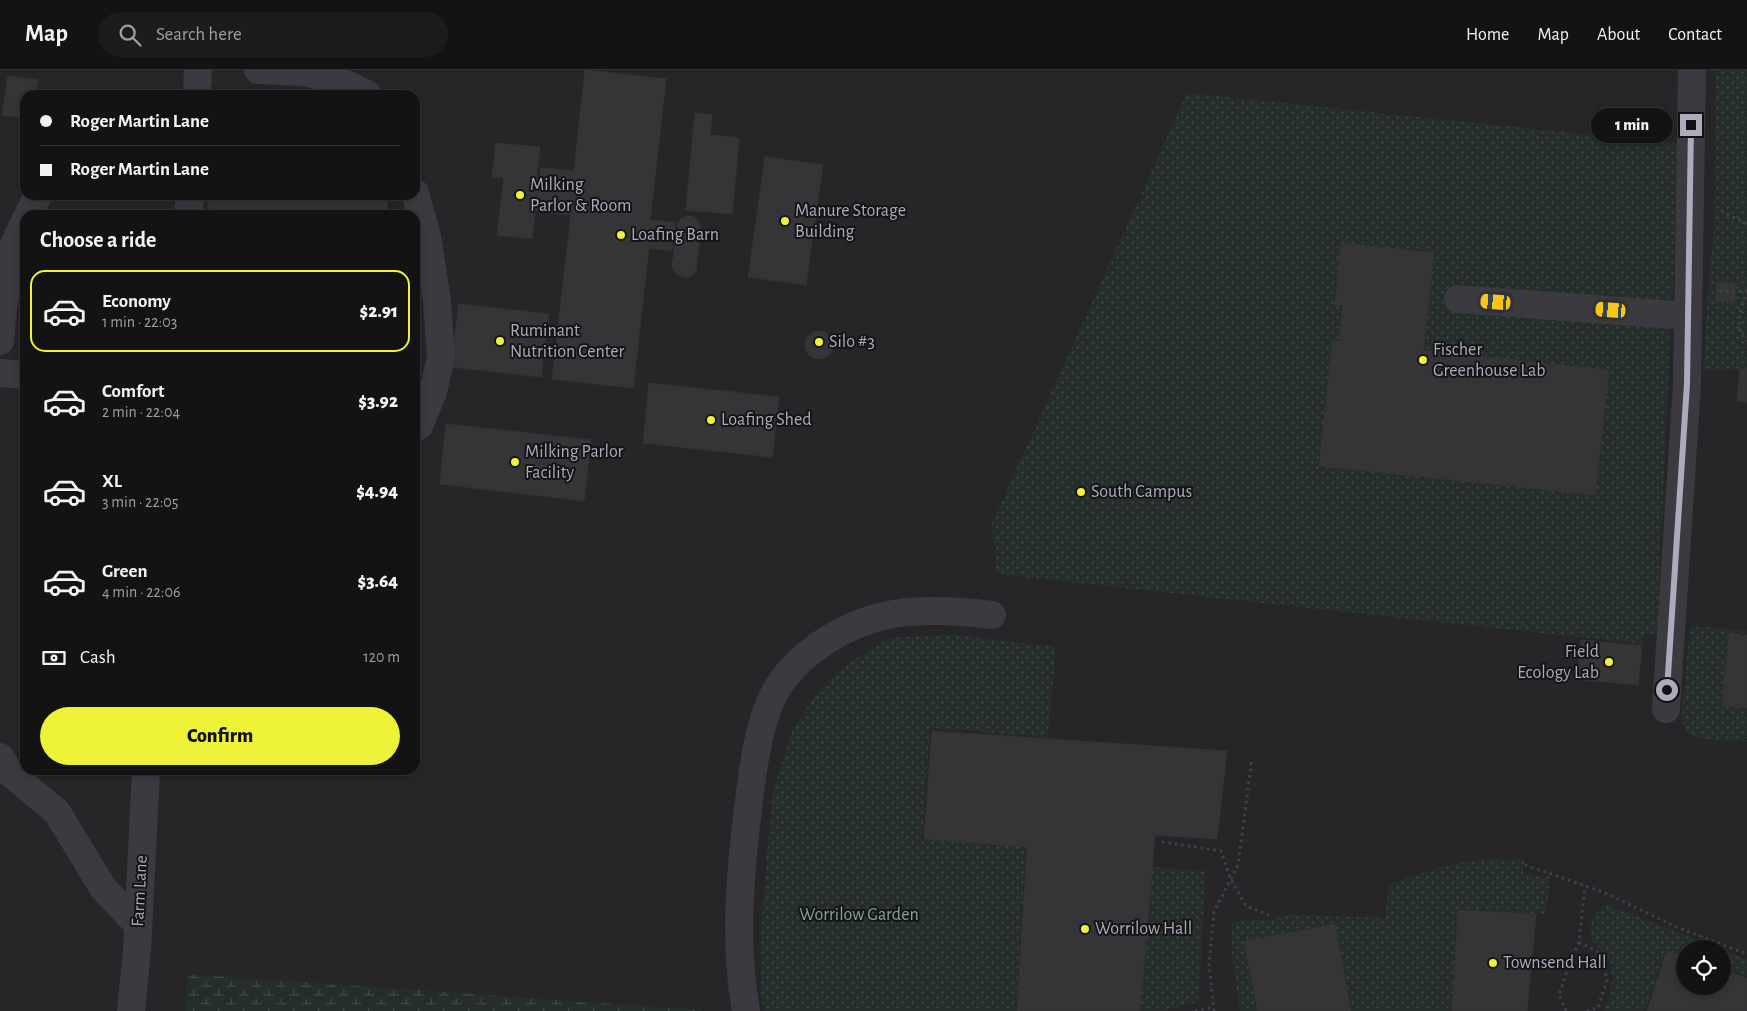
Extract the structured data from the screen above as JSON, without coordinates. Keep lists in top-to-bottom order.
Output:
{
  "streets": {
    "street": ["Farm Lane"]
  },
  "parks": ["Worrilow Garden"],
  "places": [
    "Milking Parlor & Room",
    "Manure Storage Building",
    "Loafing Barn",
    "Ruminant Nutrition Center",
    "Silo #3",
    "Fischer Greenhouse Lab",
    "Loafing Shed",
    "Milking Parlor Facility",
    "South Campus",
    "Field Ecology Lab",
    "Worrilow Hall",
    "Townsend Hall"
  ],
  "page": {
    "header": "Map",
    "search": "Search here",
    "nav": [
      "Home",
      "Map",
      "About",
      "Contact"
    ],
    "banner": ["Roger Martin Lane", "Roger Martin Lane"],
    "bubble": "1 min",
    "heading": "Choose a ride",
    "list": [
      {
        "name": "Economy",
        "note": "1 min · 22:03",
        "value": "$2.91"
      },
      {
        "name": "Comfort",
        "note": "2 min · 22:04",
        "value": "$3.92"
      },
      {
        "name": "XL",
        "note": "3 min · 22:05",
        "value": "$4.94"
      },
      {
        "name": "Green",
        "note": "4 min · 22:06",
        "value": "$3.64"
      }
    ],
    "pay": ["Cash", "120 m"],
    "buttons": "Confirm"
  }
}
